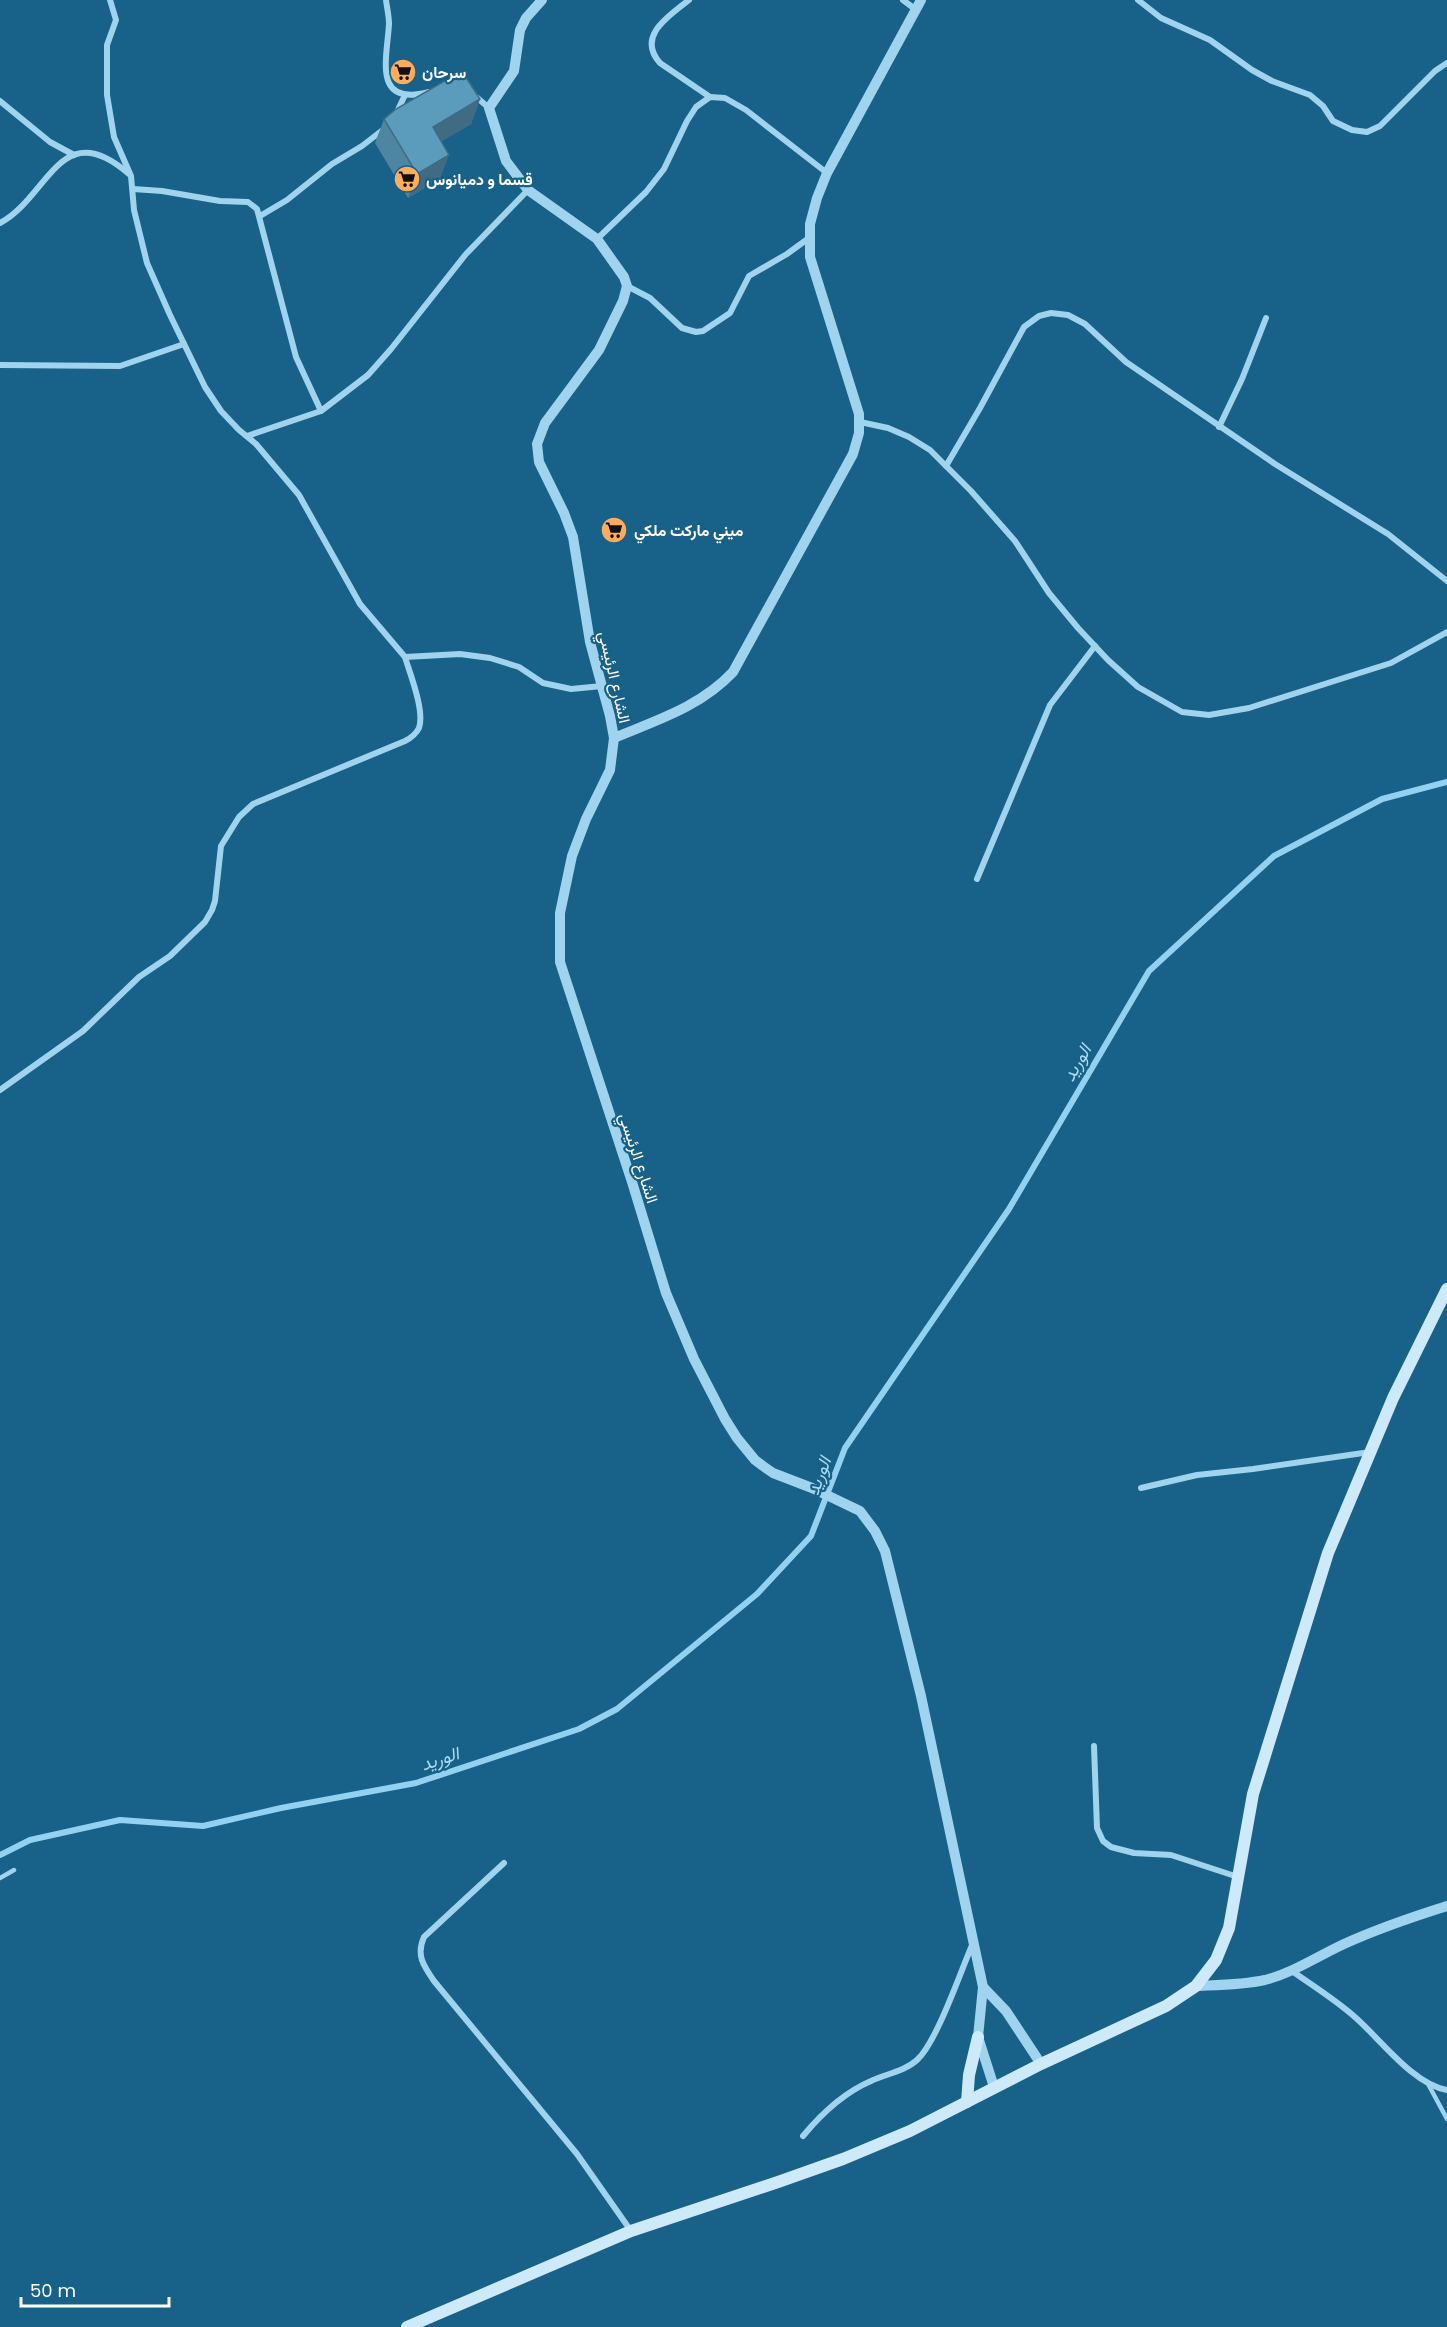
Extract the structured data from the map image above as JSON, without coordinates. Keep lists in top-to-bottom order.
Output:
{
  "streets": {
    "street": ["الشارع الرئيسي"]
  },
  "water": ["الوريد"],
  "places": {
    "supermarket": ["سرحان", "قسما و دميانوس", "ميني ماركت ملكي"]
  },
  "scale_bar": "50 m"
}
